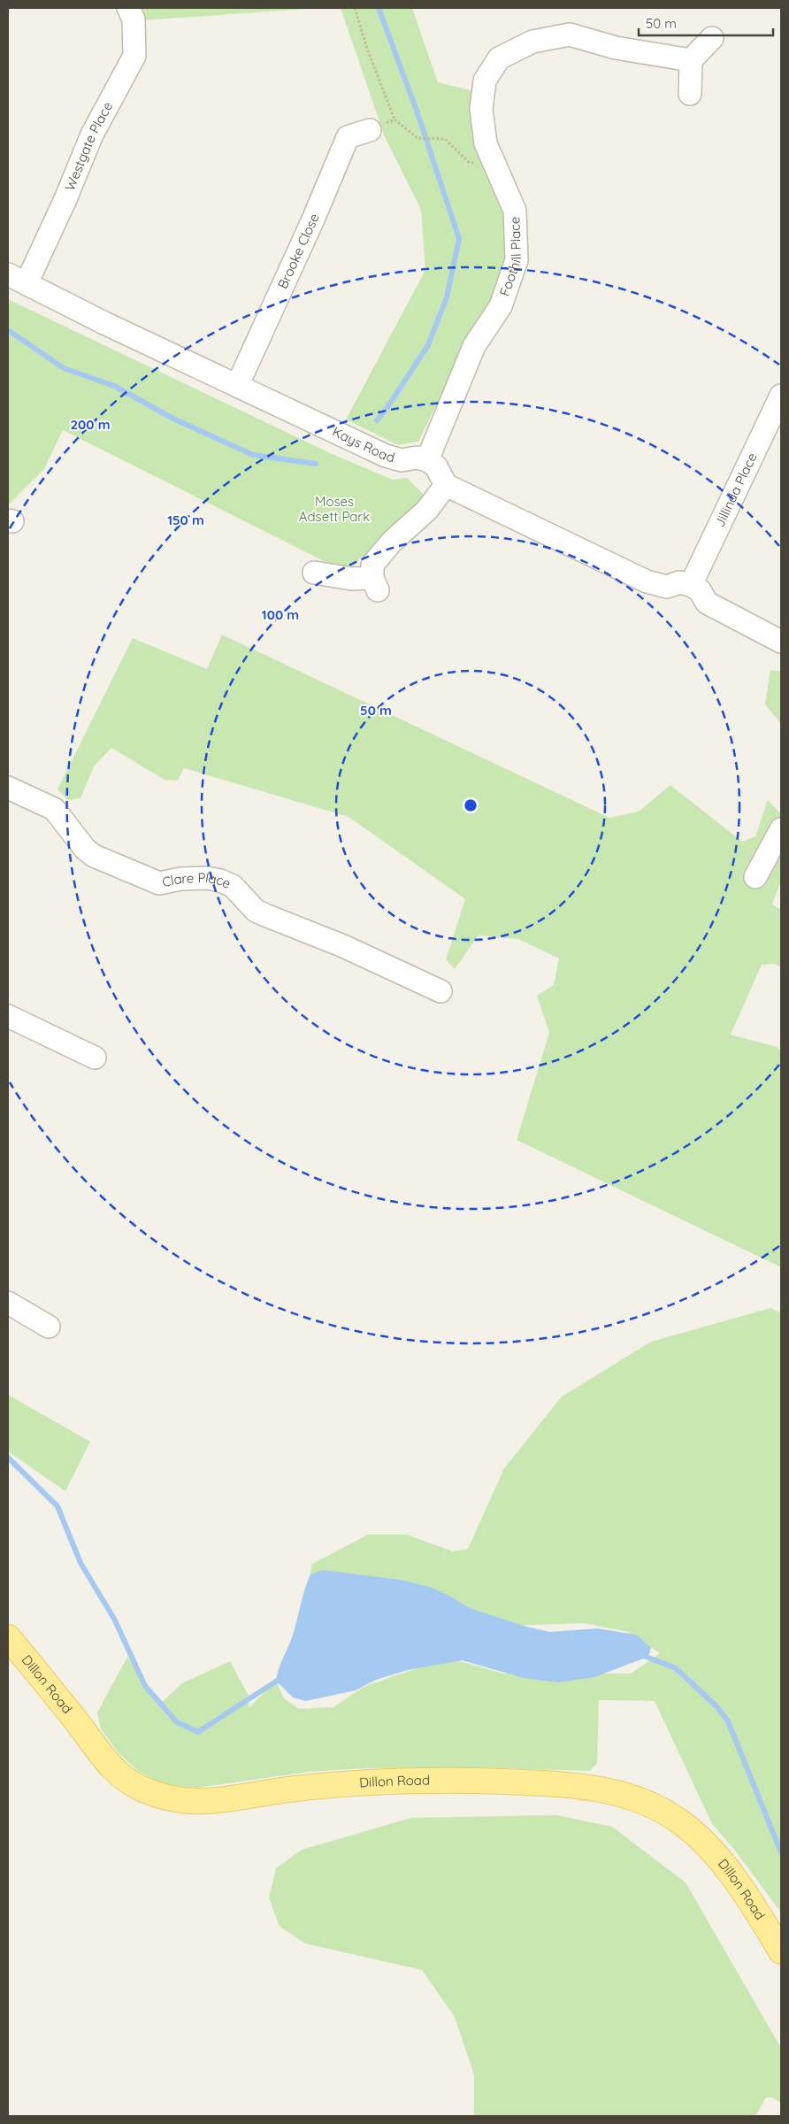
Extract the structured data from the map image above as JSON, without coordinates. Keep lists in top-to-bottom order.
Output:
{
  "streets": {
    "main road": ["Dillon Road"],
    "street": [
      "Westgate Place",
      "Brooke Close",
      "Foothill Place",
      "Kays Road",
      "Jillinda Place",
      "Clare Place"
    ]
  },
  "crossings": [
    ["Westgate Place", "Kays Road"],
    ["Brooke Close", "Kays Road"],
    ["Foothill Place", "Kays Road"]
  ],
  "parks": ["Moses Adsett Park"],
  "scale_bar": "50 m",
  "rings": [
    "200 m",
    "150 m",
    "100 m",
    "50 m"
  ]
}
